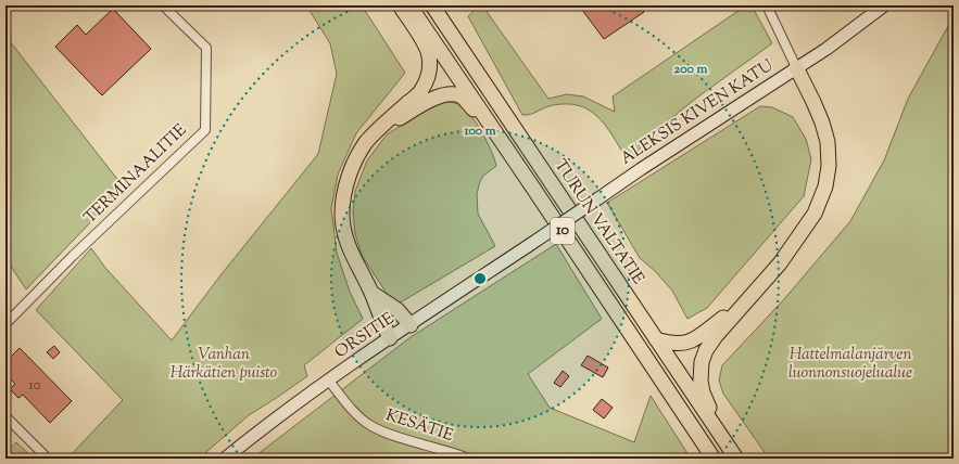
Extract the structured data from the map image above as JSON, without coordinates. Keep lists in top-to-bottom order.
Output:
{
  "streets": {
    "highway": ["TURUN VALTATIE", "10"],
    "main road": ["ALEKSIS KIVEN KATU", "ORSITIE"],
    "street": ["TERMINAALITIE", "KESÄTIE"]
  },
  "crossings": [
    ["ALEKSIS KIVEN KATU", "ORSITIE"],
    ["ORSITIE", "KESÄTIE"]
  ],
  "parks": ["Vanhan Härkätien puisto", "Hattelmalanjärven luonnonsuojelualue"],
  "house_numbers": ["10"],
  "rings": ["200 m", "100 m"]
}
